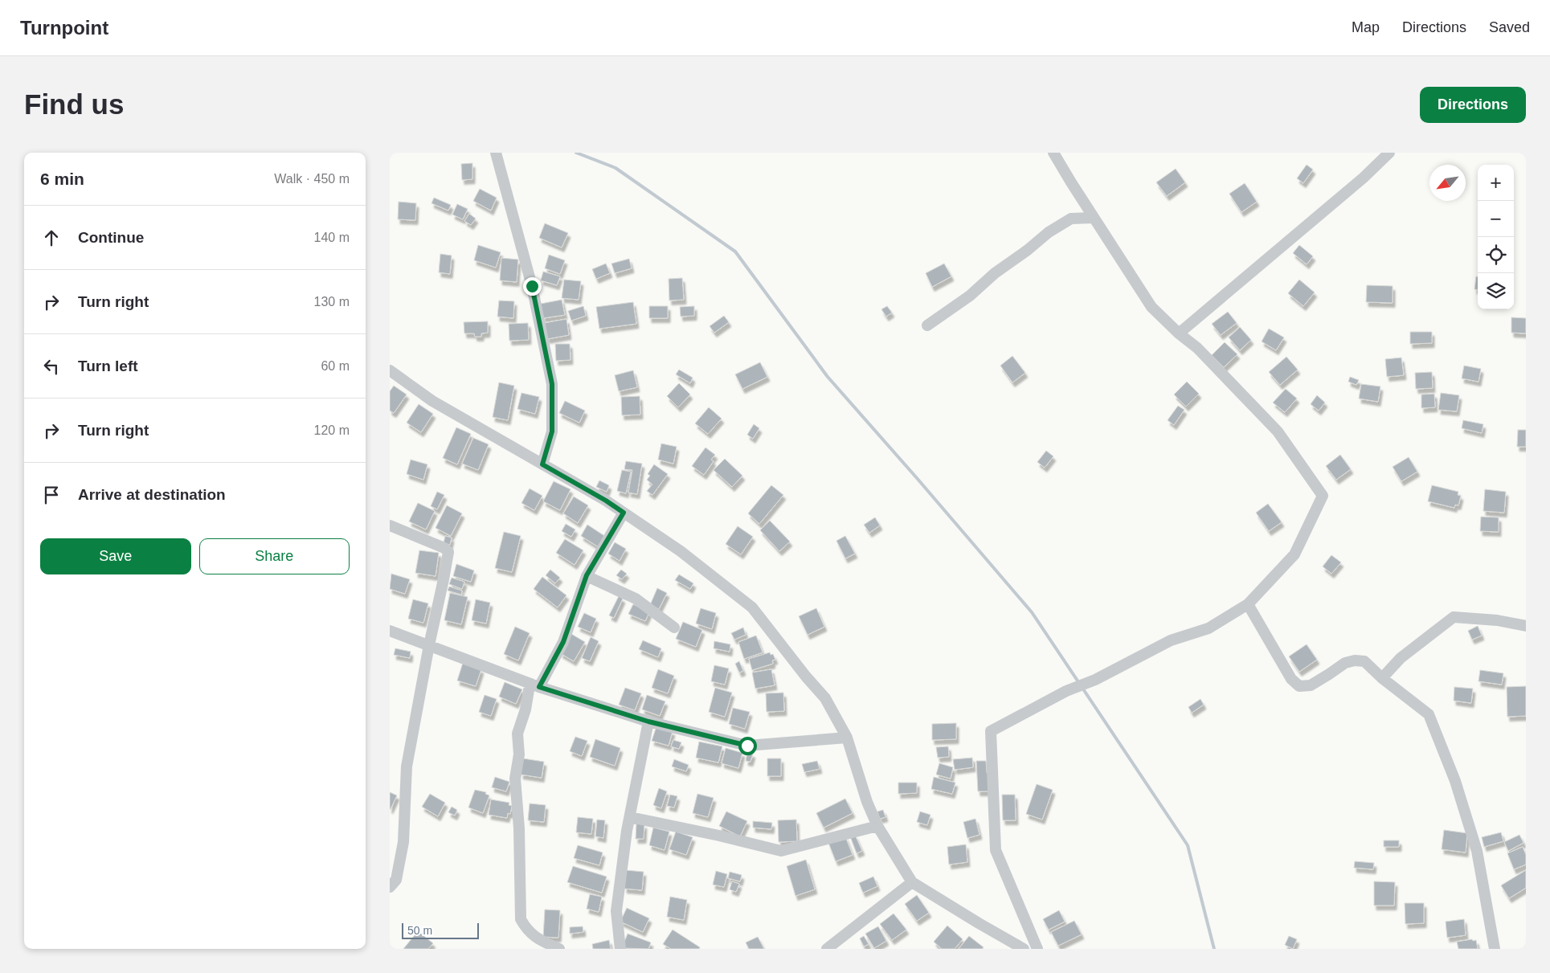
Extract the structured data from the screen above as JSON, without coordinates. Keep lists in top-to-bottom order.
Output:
{
  "scale_bar": "50 m",
  "north": "bottom left",
  "page": {
    "header": "Turnpoint",
    "nav": ["Map", "Directions", "Saved"],
    "buttons": [
      "Directions",
      ["Save", "Share"]
    ],
    "title": "Find us",
    "heading": ["6 min", "Walk · 450 m"],
    "map_buttons": ["+", "−"],
    "list": [
      ["Continue", "140 m"],
      ["Turn right", "130 m"],
      ["Turn left", "60 m"],
      ["Turn right", "120 m"],
      "Arrive at destination"
    ],
    "scale": "50 m"
  }
}
